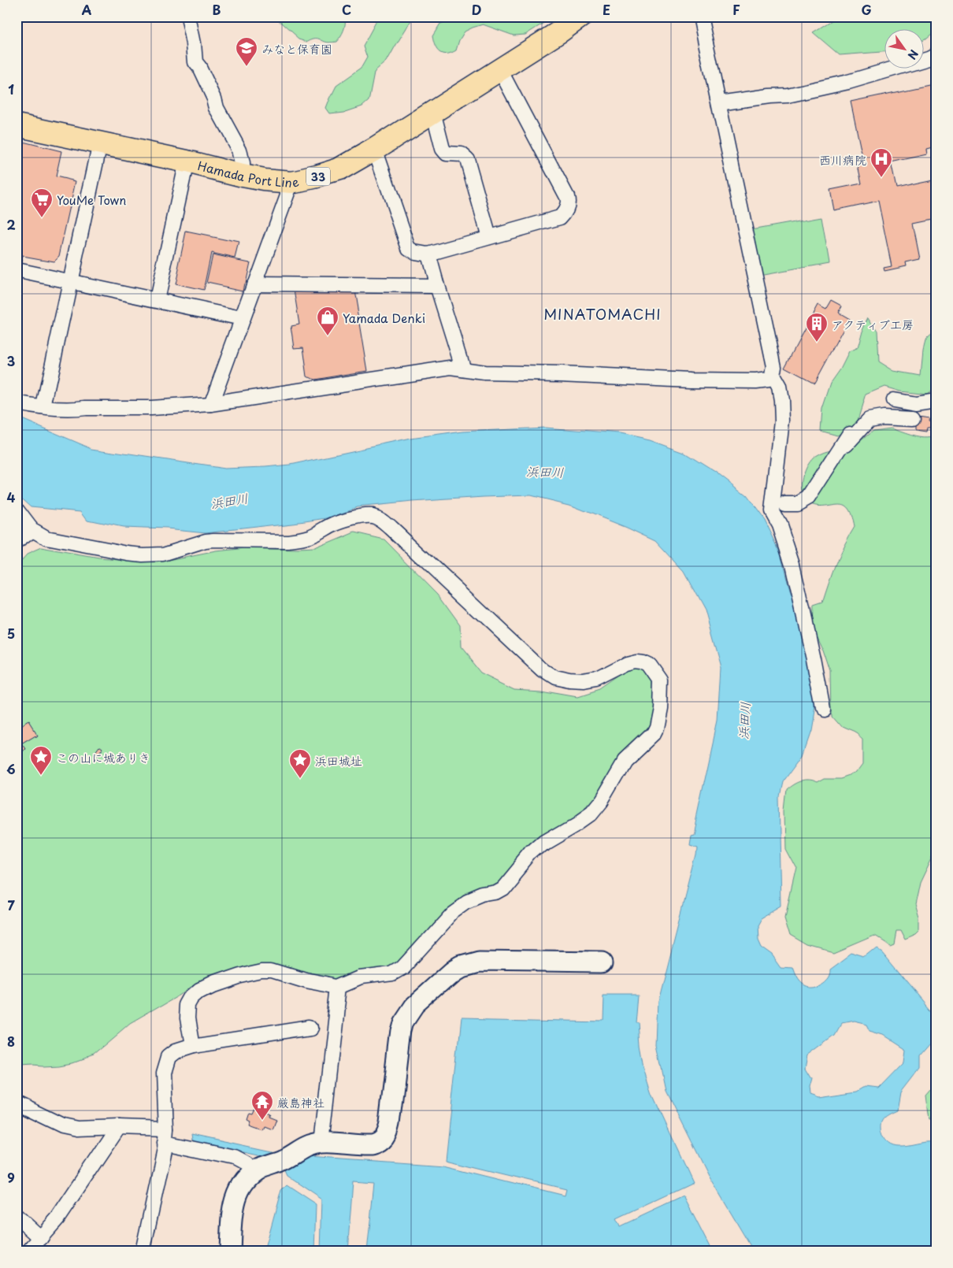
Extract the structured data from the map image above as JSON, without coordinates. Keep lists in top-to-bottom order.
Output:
{
  "streets": {
    "main road": ["Hamada Port Line", "33"]
  },
  "districts": ["MINATOMACHI"],
  "water": ["浜田川"],
  "places": {
    "school or university": ["みなと保育園"],
    "hospital": ["西川病院"],
    "supermarket": ["YouMe Town"],
    "shop": ["Yamada Denki"],
    "building": ["アクティブ工房"],
    "place": ["この山に城ありき", "浜田城址"],
    "temple": ["厳島神社"]
  },
  "north": "bottom right",
  "grid": {
    "columns": [
      "A",
      "B",
      "C",
      "D",
      "E",
      "F",
      "G"
    ],
    "rows": [
      "1",
      "2",
      "3",
      "4",
      "5",
      "6",
      "7",
      "8",
      "9"
    ]
  }
}
